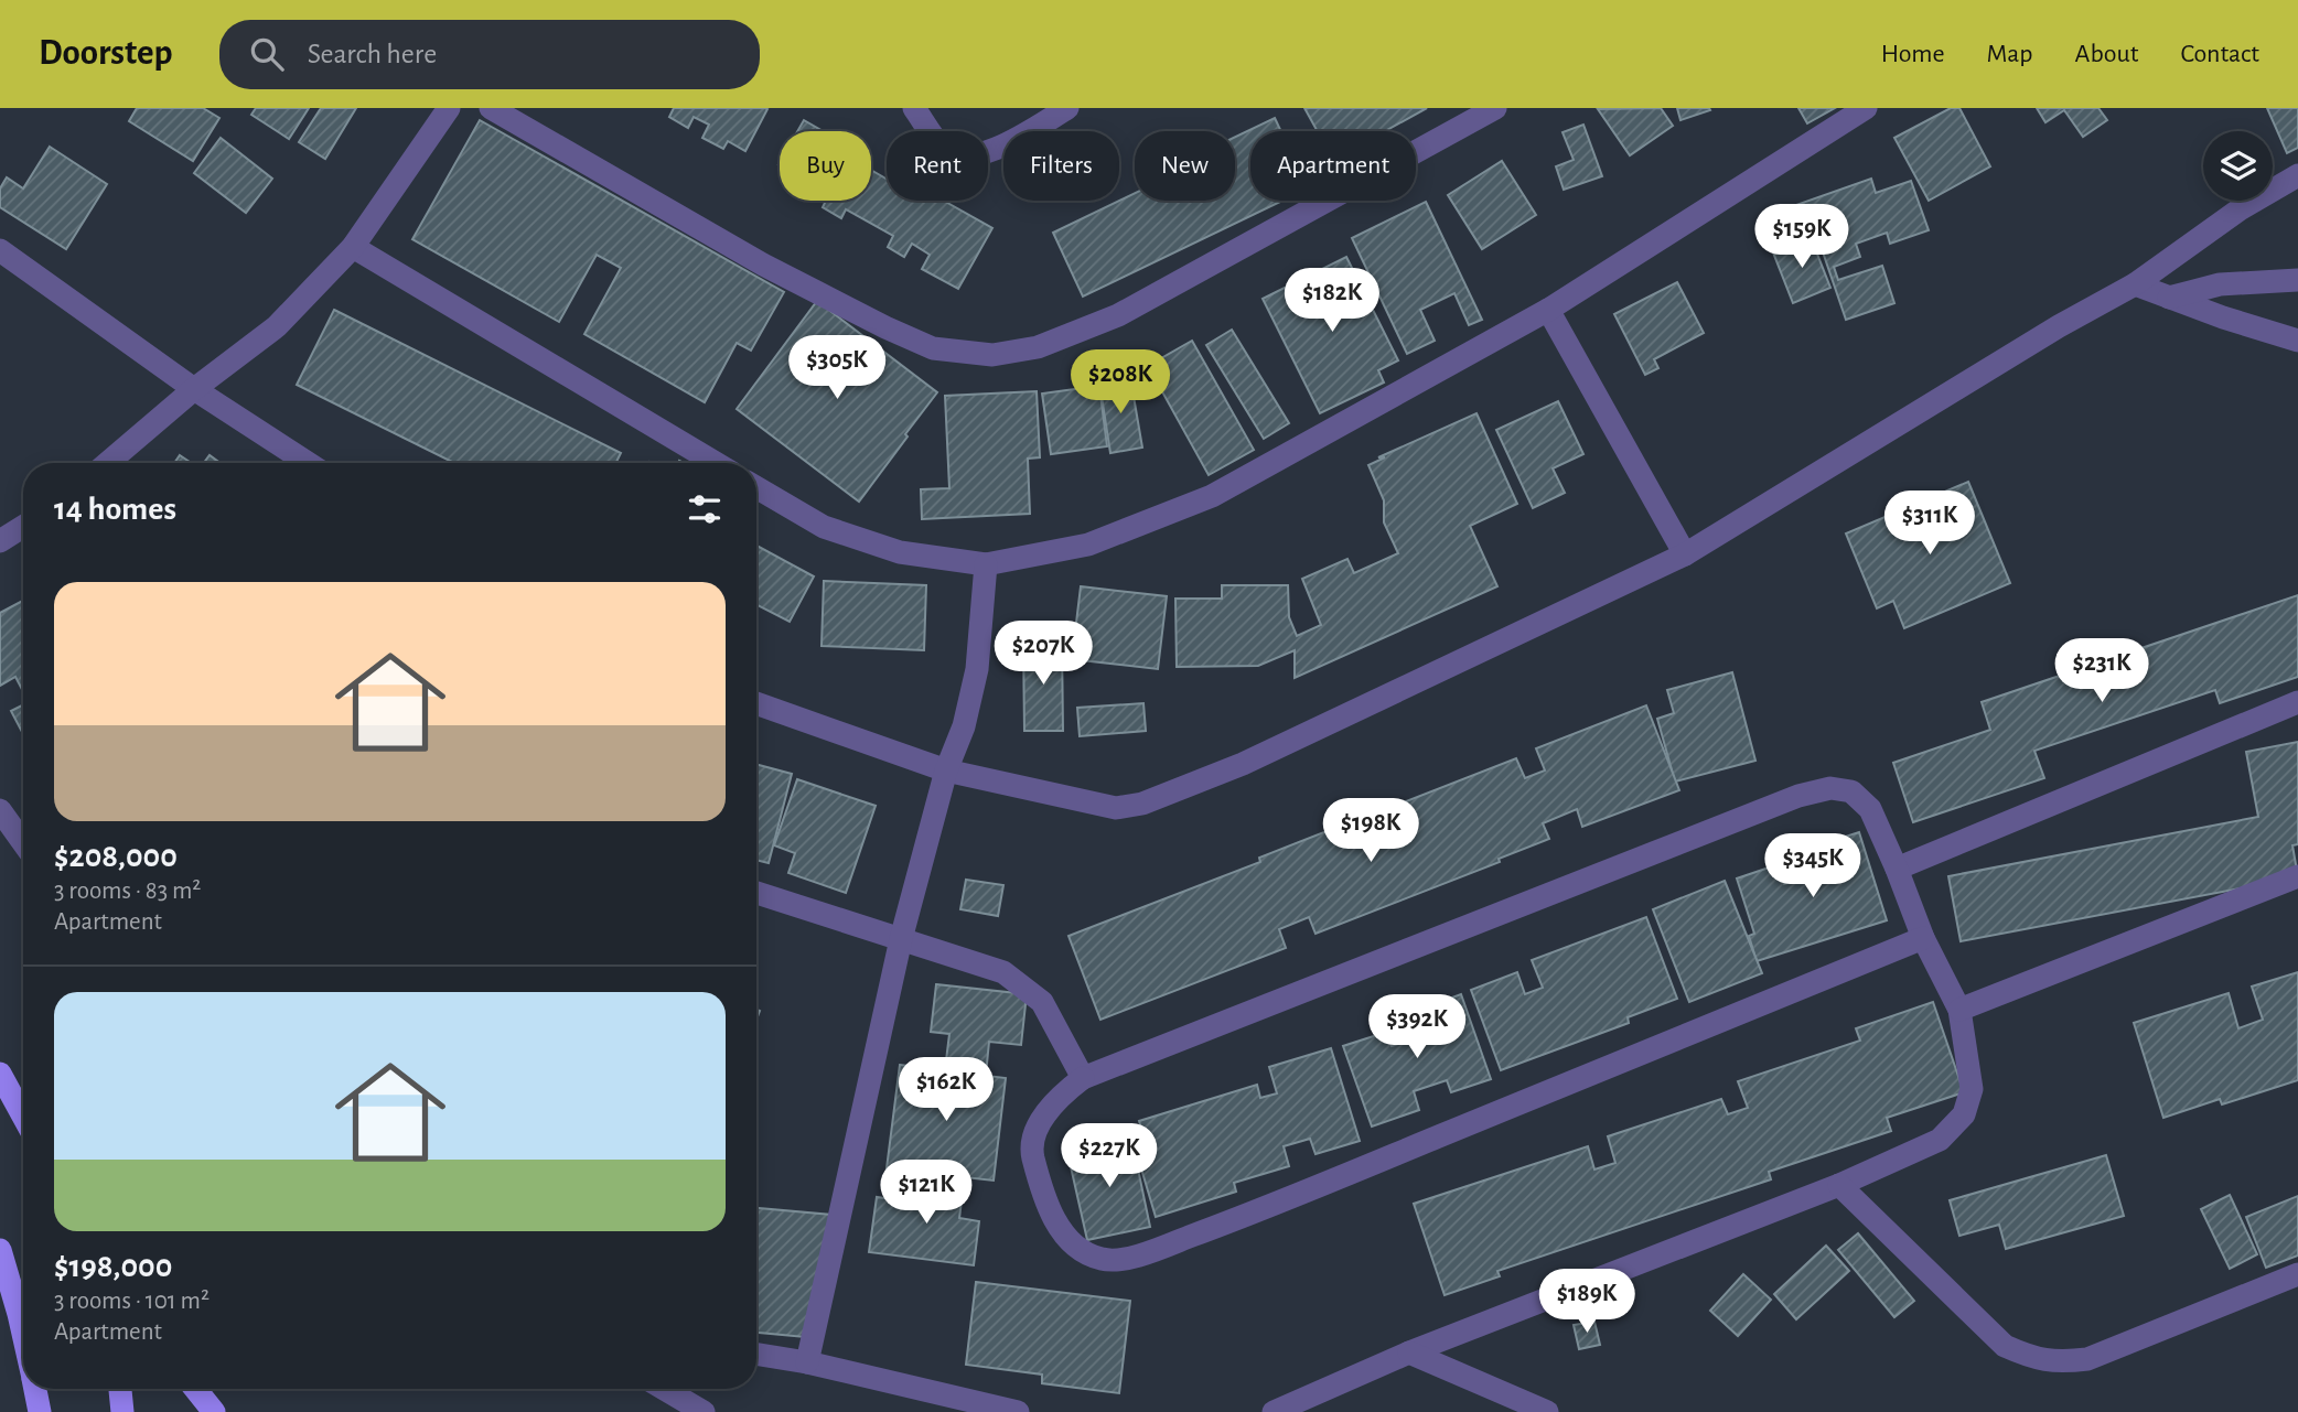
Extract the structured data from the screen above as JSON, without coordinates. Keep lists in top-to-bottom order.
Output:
{
  "page": {
    "header": "Doorstep",
    "search": "Search here",
    "nav": [
      "Home",
      "Map",
      "About",
      "Contact"
    ],
    "chip": [
      "Buy",
      "Rent",
      "Filters",
      "New",
      "Apartment"
    ],
    "price": [
      "$159K",
      "$182K",
      "$305K",
      "$208K",
      "$311K",
      "$207K",
      "$231K",
      "$198K",
      "$345K",
      "$392K",
      "$162K",
      "$227K",
      "$121K",
      "$189K"
    ],
    "heading": "14 homes",
    "list": [
      {
        "name": "$208,000",
        "note": "3 rooms · 83 m² · Apartment"
      },
      {
        "name": "$198,000",
        "note": "3 rooms · 101 m² · Apartment"
      }
    ]
  }
}
